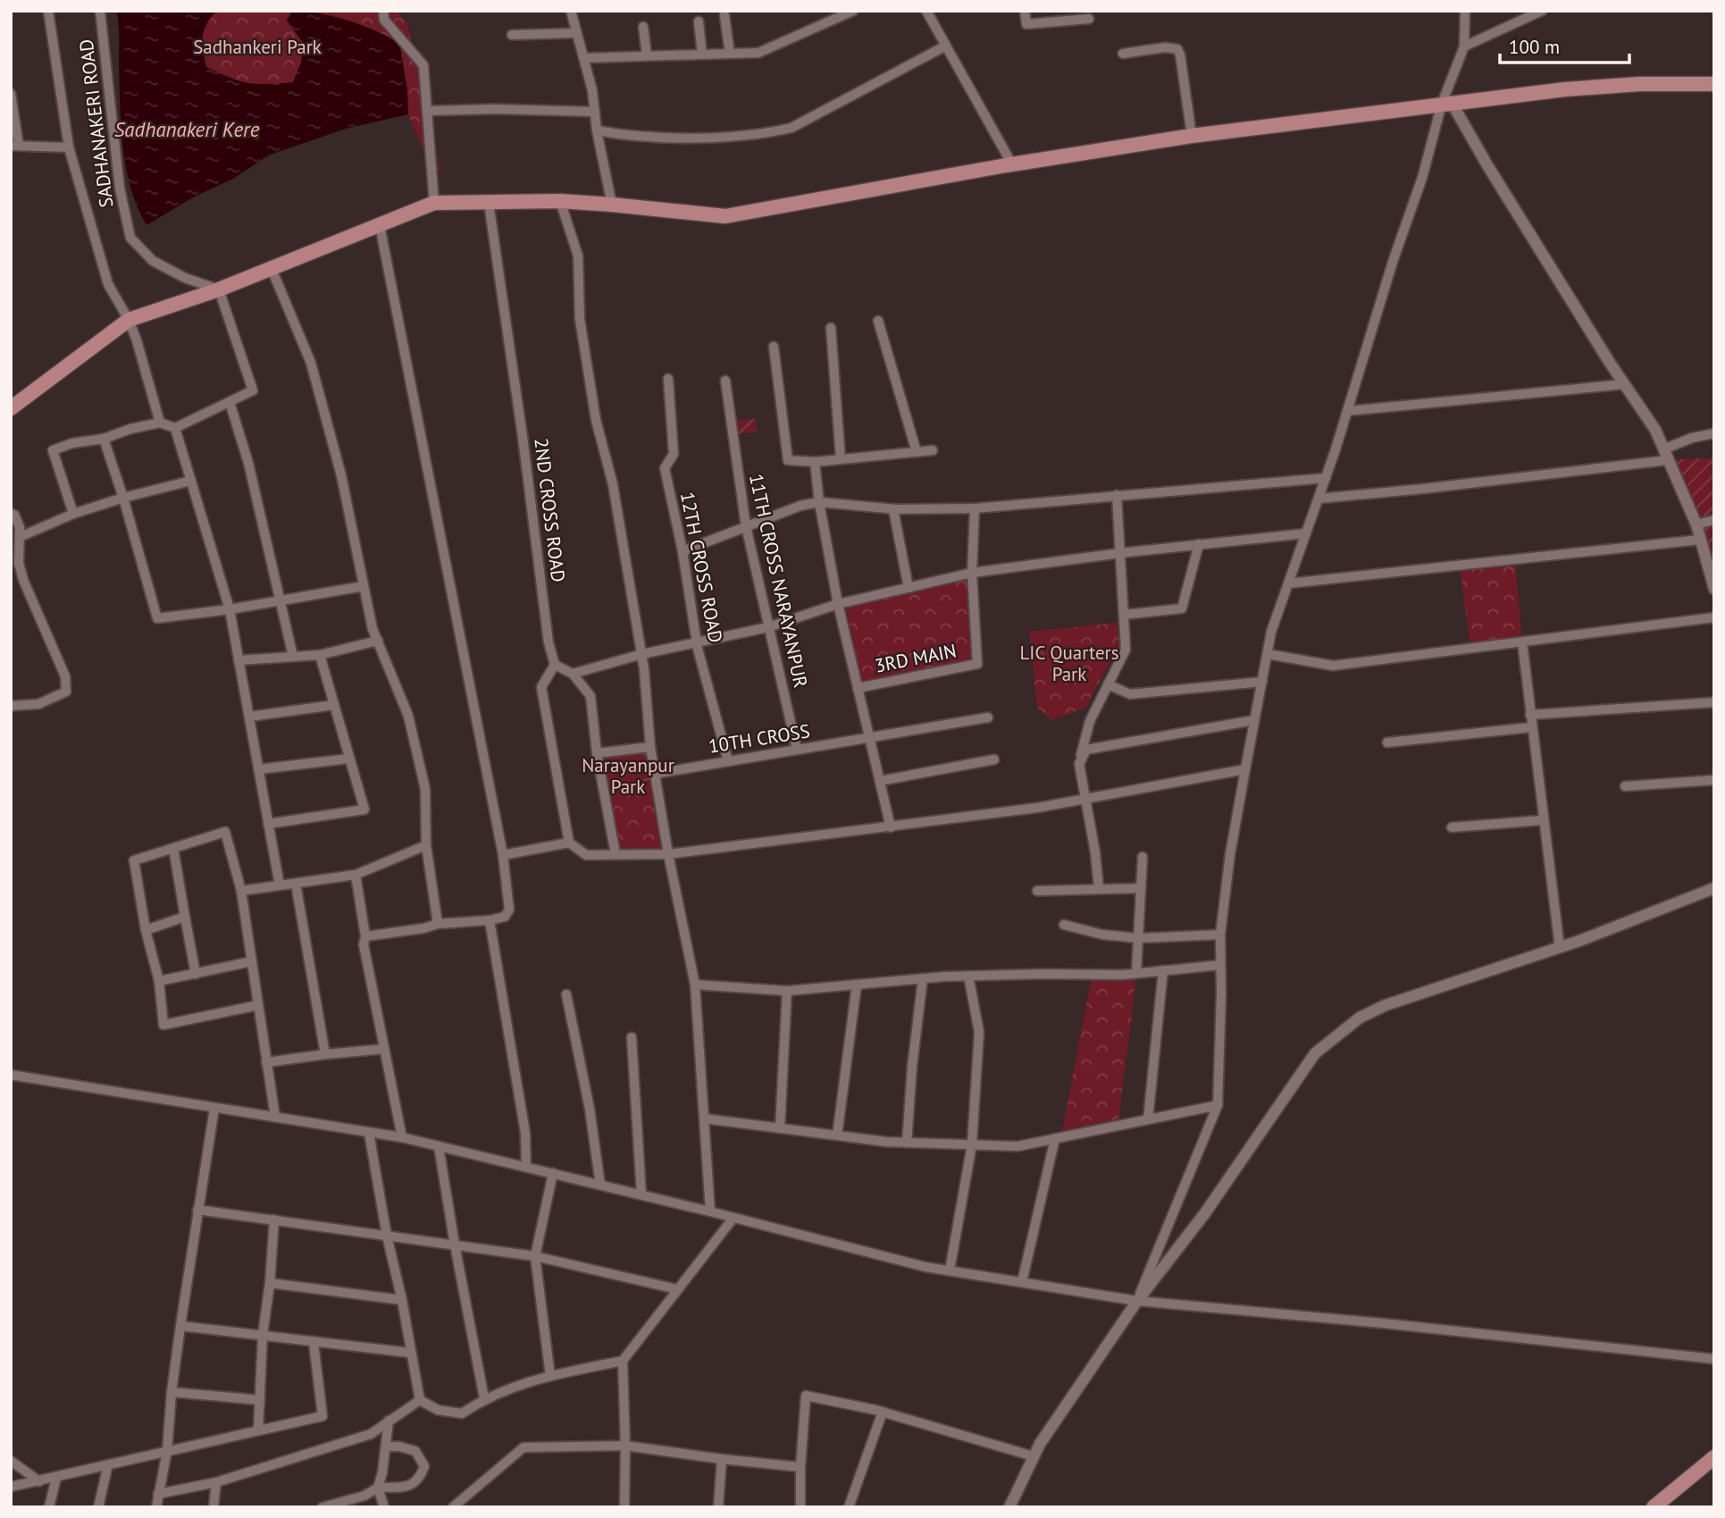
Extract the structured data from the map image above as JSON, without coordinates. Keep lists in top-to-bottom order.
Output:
{
  "streets": {
    "street": [
      "SADHANAKERI ROAD",
      "2ND CROSS ROAD",
      "12TH CROSS ROAD",
      "11TH CROSS NARAYANPUR",
      "3RD MAIN",
      "10TH CROSS"
    ]
  },
  "crossings": [
    ["12TH CROSS ROAD", "10TH CROSS"],
    ["11TH CROSS NARAYANPUR", "10TH CROSS"]
  ],
  "water": ["Sadhanakeri Kere"],
  "parks": ["Sadhankeri Park", "LIC Quarters Park", "Narayanpur Park"],
  "scale_bar": "100 m"
}
